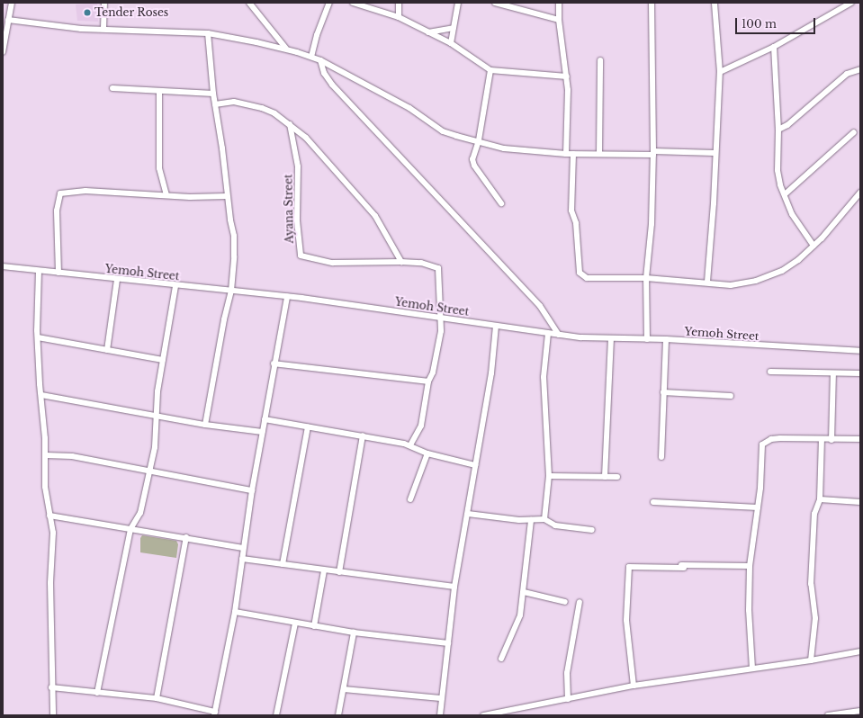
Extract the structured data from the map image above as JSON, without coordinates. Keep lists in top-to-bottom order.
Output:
{
  "streets": {
    "street": ["Ayana Street", "Yemoh Street"]
  },
  "places": ["Tender Roses"],
  "scale_bar": "100 m"
}
